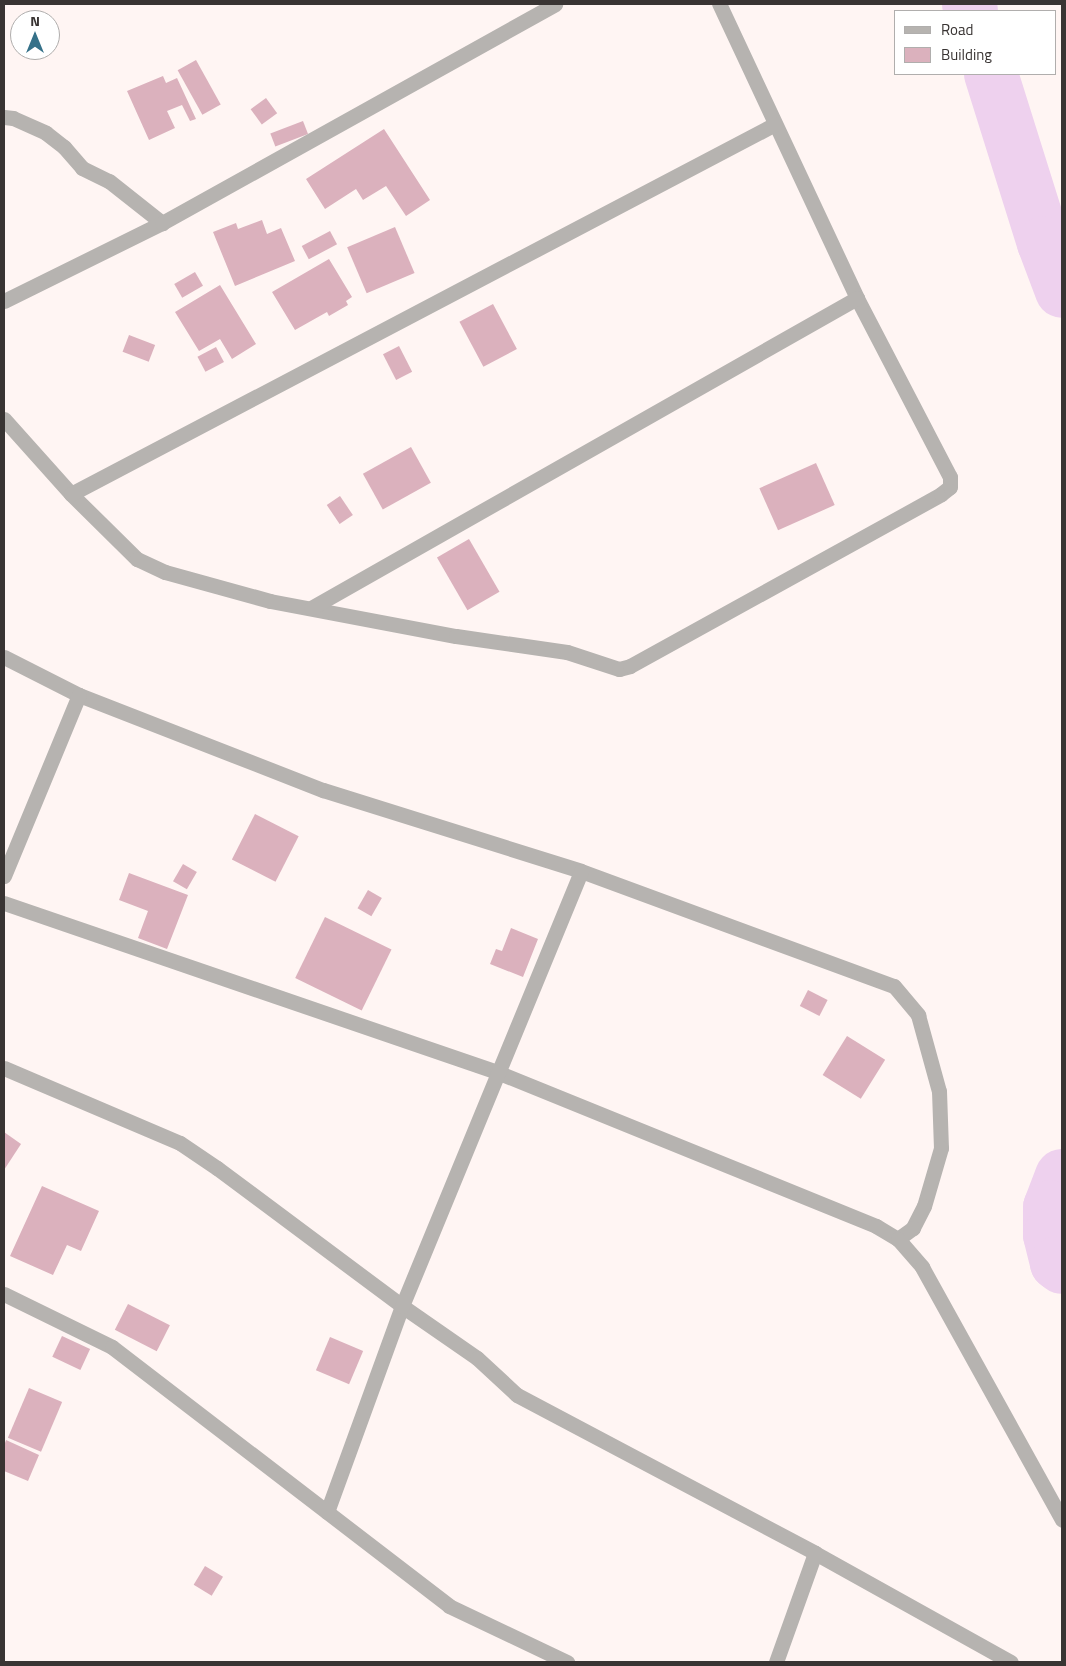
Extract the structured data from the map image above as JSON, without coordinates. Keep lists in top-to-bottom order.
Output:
{
  "legend": ["Road", "Building"],
  "north": "top"
}
